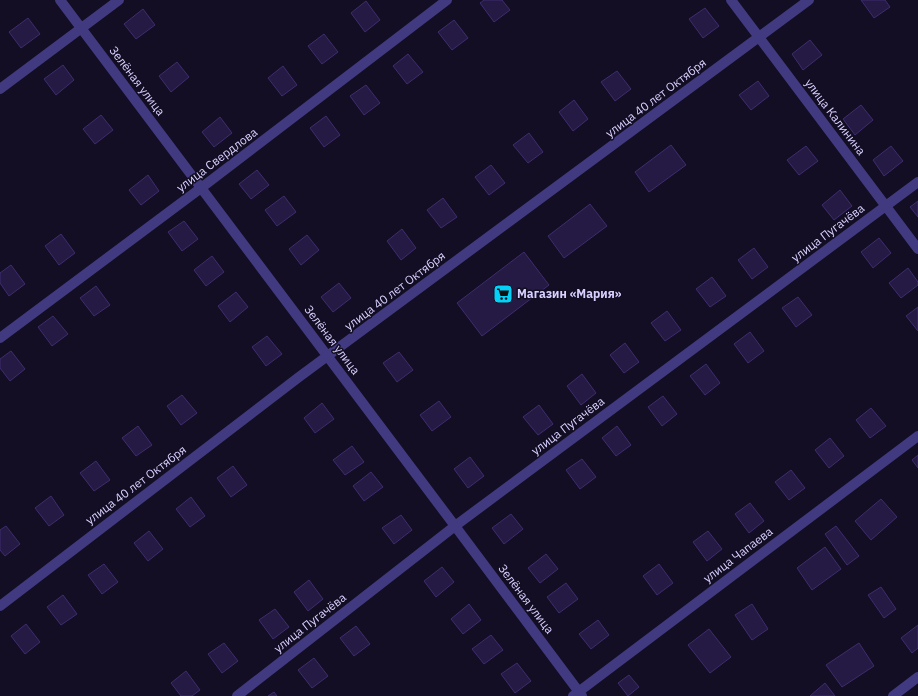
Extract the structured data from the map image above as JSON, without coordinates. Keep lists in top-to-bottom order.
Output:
{
  "streets": {
    "street": [
      "Зелёная улица",
      "улица 40 лет Октября",
      "улица Калинина",
      "улица Свердлова",
      "улица Пугачёва",
      "улица Чапаева"
    ]
  },
  "crossings": [
    ["Зелёная улица", "улица 40 лет Октября"],
    ["Зелёная улица", "улица Свердлова"],
    ["Зелёная улица", "улица Пугачёва"],
    ["Зелёная улица", "улица Чапаева"],
    ["улица 40 лет Октября", "улица Калинина"],
    ["улица Калинина", "улица Пугачёва"]
  ],
  "places": {
    "supermarket": ["Магазин «Мария»"]
  }
}
